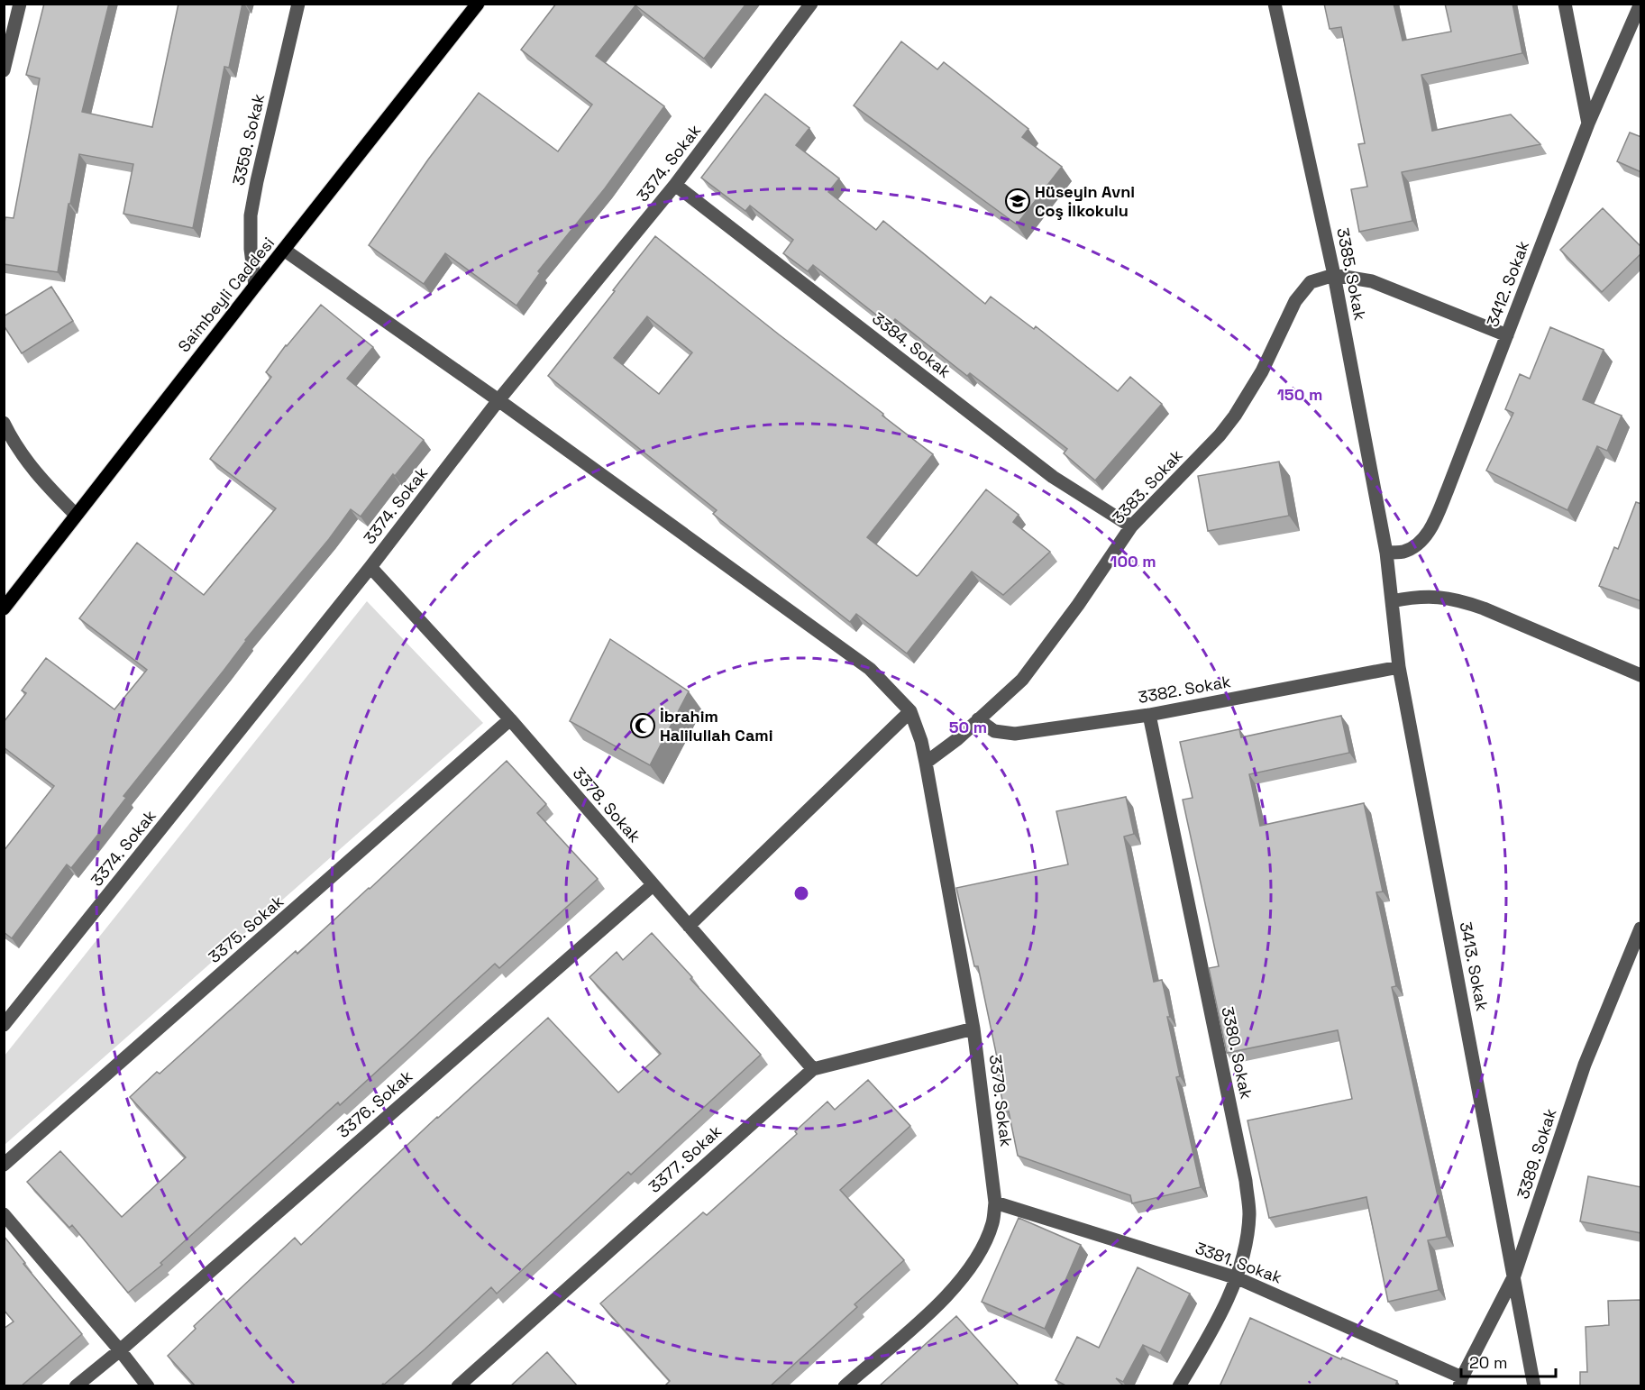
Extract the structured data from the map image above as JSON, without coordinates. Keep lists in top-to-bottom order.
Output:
{
  "streets": {
    "main road": ["Saimbeyli Caddesi"],
    "street": [
      "3359. Sokak",
      "3374. Sokak",
      "3385. Sokak",
      "3412. Sokak",
      "3384. Sokak",
      "3383. Sokak",
      "3382. Sokak",
      "3378. Sokak",
      "3375. Sokak",
      "3413. Sokak",
      "3380. Sokak",
      "3379. Sokak",
      "3376. Sokak",
      "3389. Sokak",
      "3377. Sokak",
      "3381. Sokak"
    ]
  },
  "crossings": [
    ["3359. Sokak", "Saimbeyli Caddesi"],
    ["3374. Sokak", "3384. Sokak"],
    ["3374. Sokak", "3378. Sokak"],
    ["3385. Sokak", "3412. Sokak"],
    ["3385. Sokak", "3383. Sokak"],
    ["3385. Sokak", "3413. Sokak"],
    ["3412. Sokak", "3413. Sokak"],
    ["3384. Sokak", "3383. Sokak"],
    ["3383. Sokak", "3382. Sokak"],
    ["3383. Sokak", "3379. Sokak"],
    ["3382. Sokak", "3413. Sokak"],
    ["3382. Sokak", "3380. Sokak"],
    ["3378. Sokak", "3375. Sokak"],
    ["3378. Sokak", "3376. Sokak"],
    ["3378. Sokak", "3377. Sokak"],
    ["3413. Sokak", "3389. Sokak"],
    ["3380. Sokak", "3381. Sokak"],
    ["3379. Sokak", "3377. Sokak"],
    ["3379. Sokak", "3381. Sokak"],
    ["3389. Sokak", "3381. Sokak"]
  ],
  "places": {
    "school or university": ["Hüseyin Avni Coş İlkokulu"],
    "mosque": ["İbrahim Halilullah Cami"]
  },
  "scale_bar": "20 m",
  "rings": ["150 m", "100 m", "50 m"]
}
